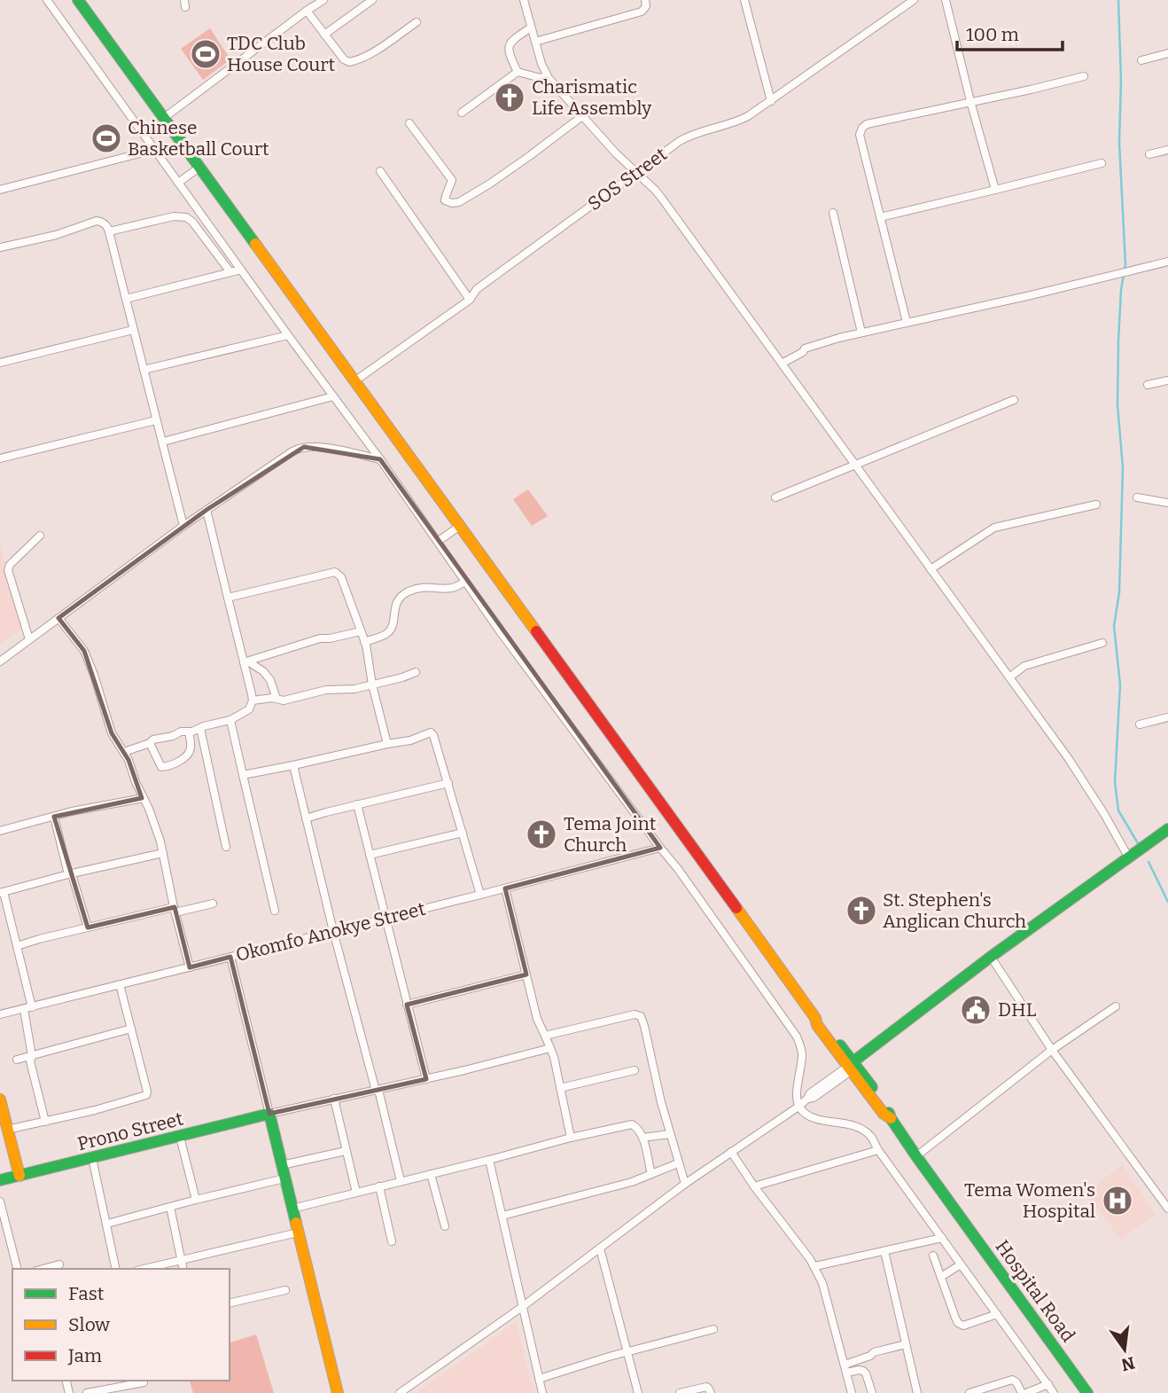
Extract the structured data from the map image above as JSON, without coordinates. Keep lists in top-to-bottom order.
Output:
{
  "streets": {
    "main road": ["Prono Street", "Hospital Road"],
    "street": ["SOS Street", "Okomfo Anokye Street"]
  },
  "crossings": [
    ["SOS Street", "Hospital Road"]
  ],
  "places": {
    "sports": ["TDC Club House Court", "Chinese Basketball Court"],
    "church": ["Charismatic Life Assembly", "Tema Joint Church", "St. Stephen's Anglican Church"],
    "public building": ["DHL"],
    "hospital": ["Tema Women's Hospital"]
  },
  "legend": ["Fast", "Slow", "Jam"],
  "scale_bar": "100 m",
  "north": "bottom"
}
